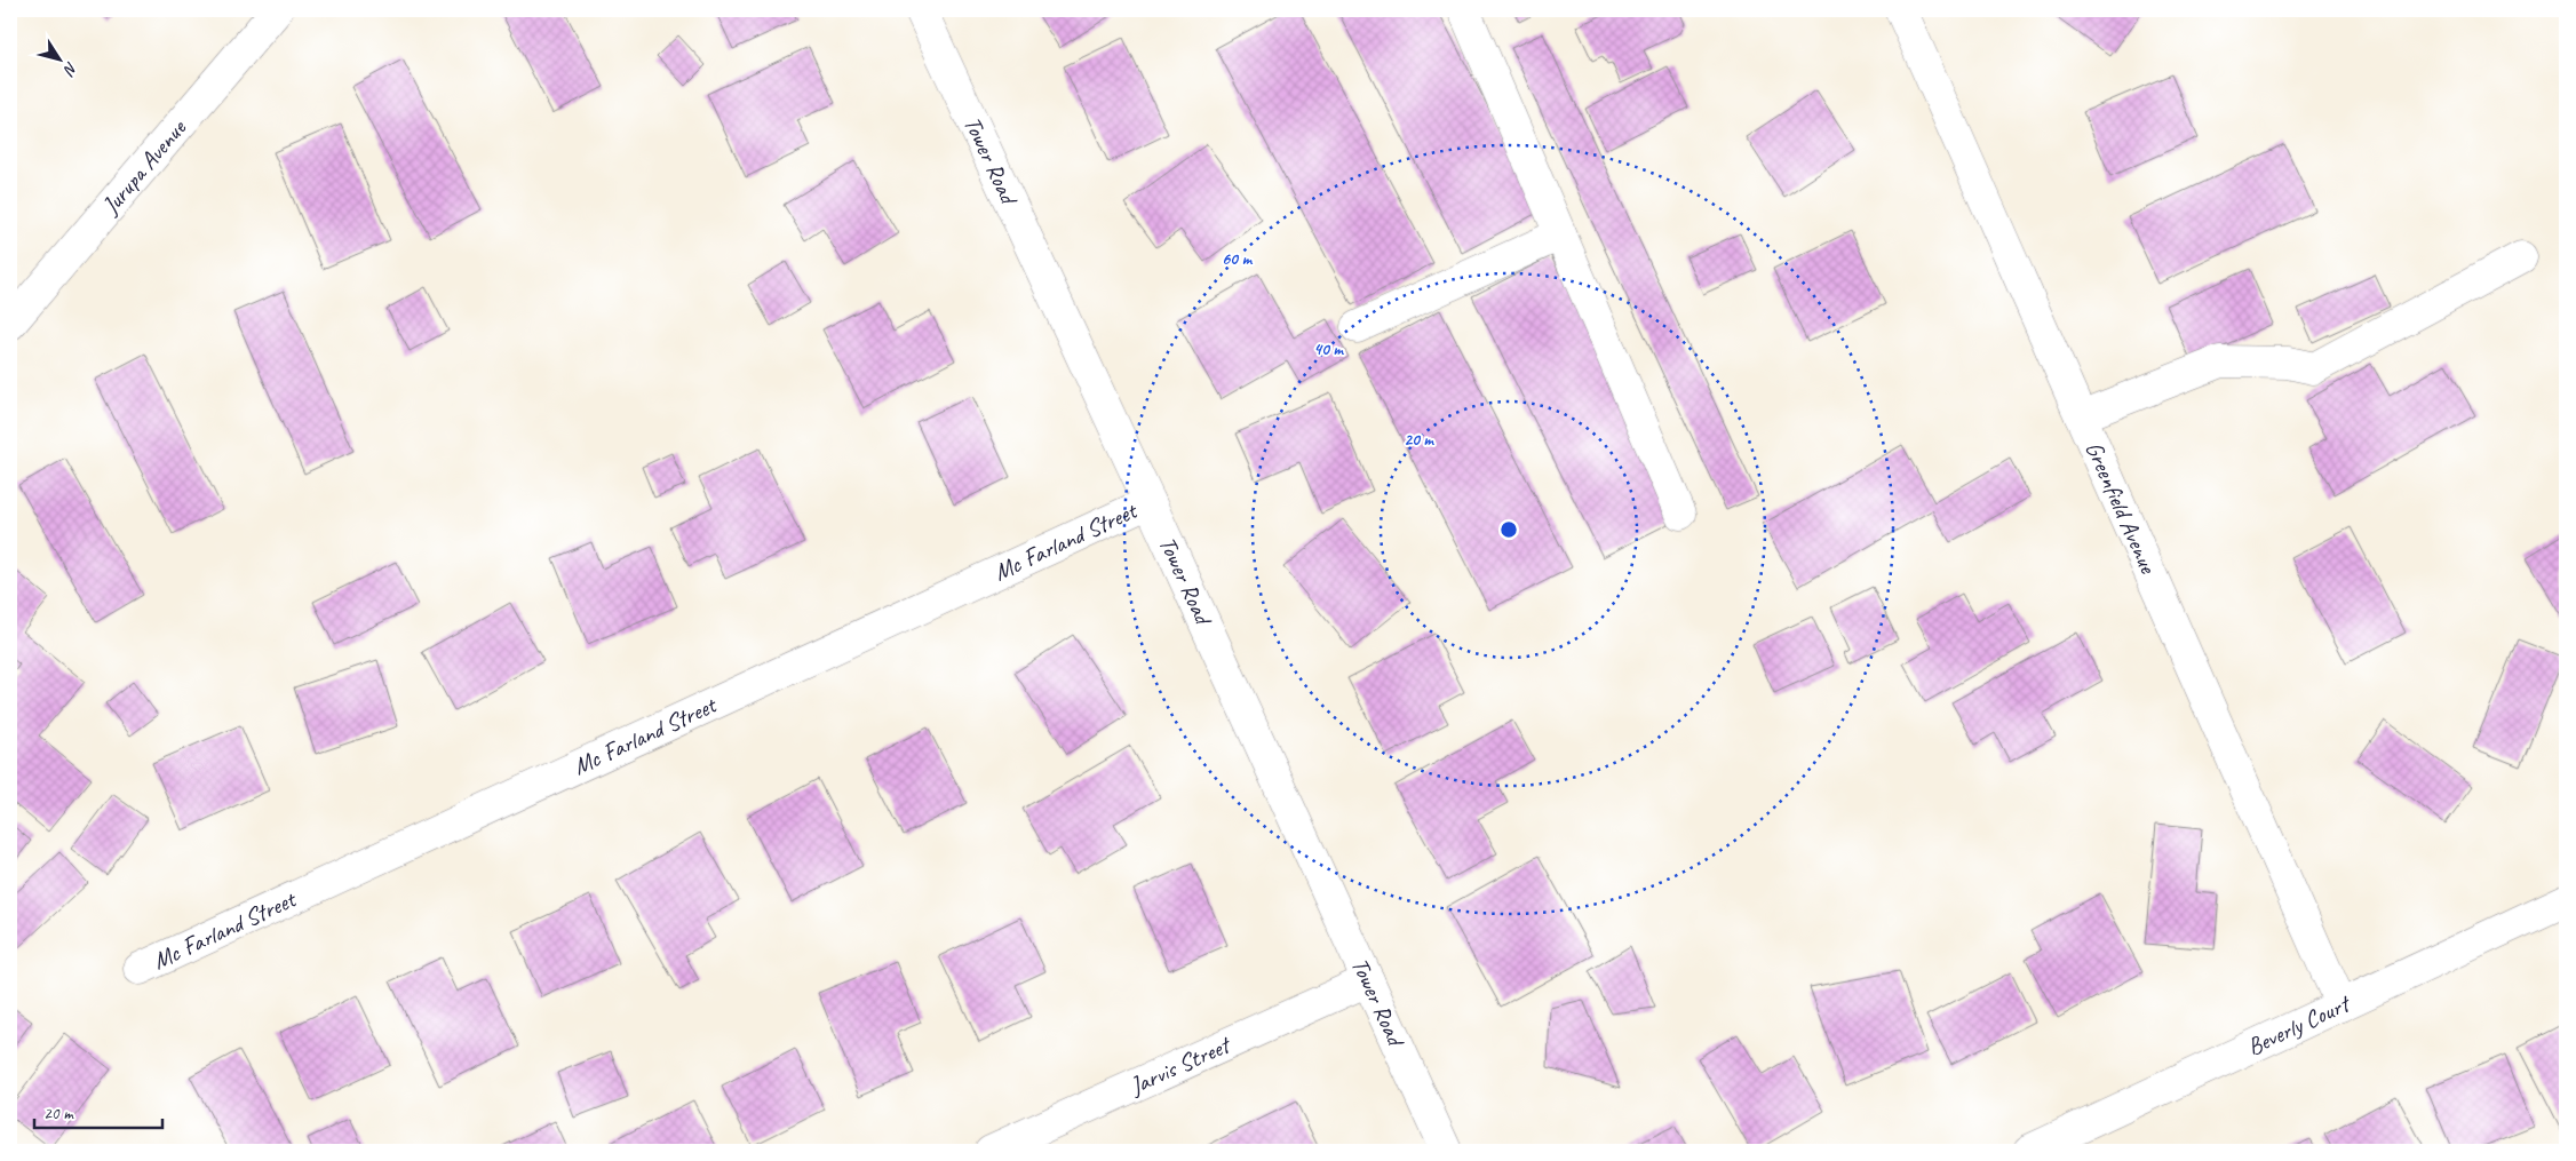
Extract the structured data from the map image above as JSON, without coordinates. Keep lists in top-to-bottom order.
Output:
{
  "streets": {
    "street": [
      "Tower Road",
      "Jurupa Avenue",
      "Greenfield Avenue",
      "Mc Farland Street",
      "Beverly Court",
      "Jarvis Street"
    ]
  },
  "crossings": [
    ["Tower Road", "Mc Farland Street"],
    ["Tower Road", "Jarvis Street"],
    ["Greenfield Avenue", "Beverly Court"]
  ],
  "scale_bar": "20 m",
  "north": "bottom right",
  "rings": ["60 m", "40 m", "20 m"]
}
